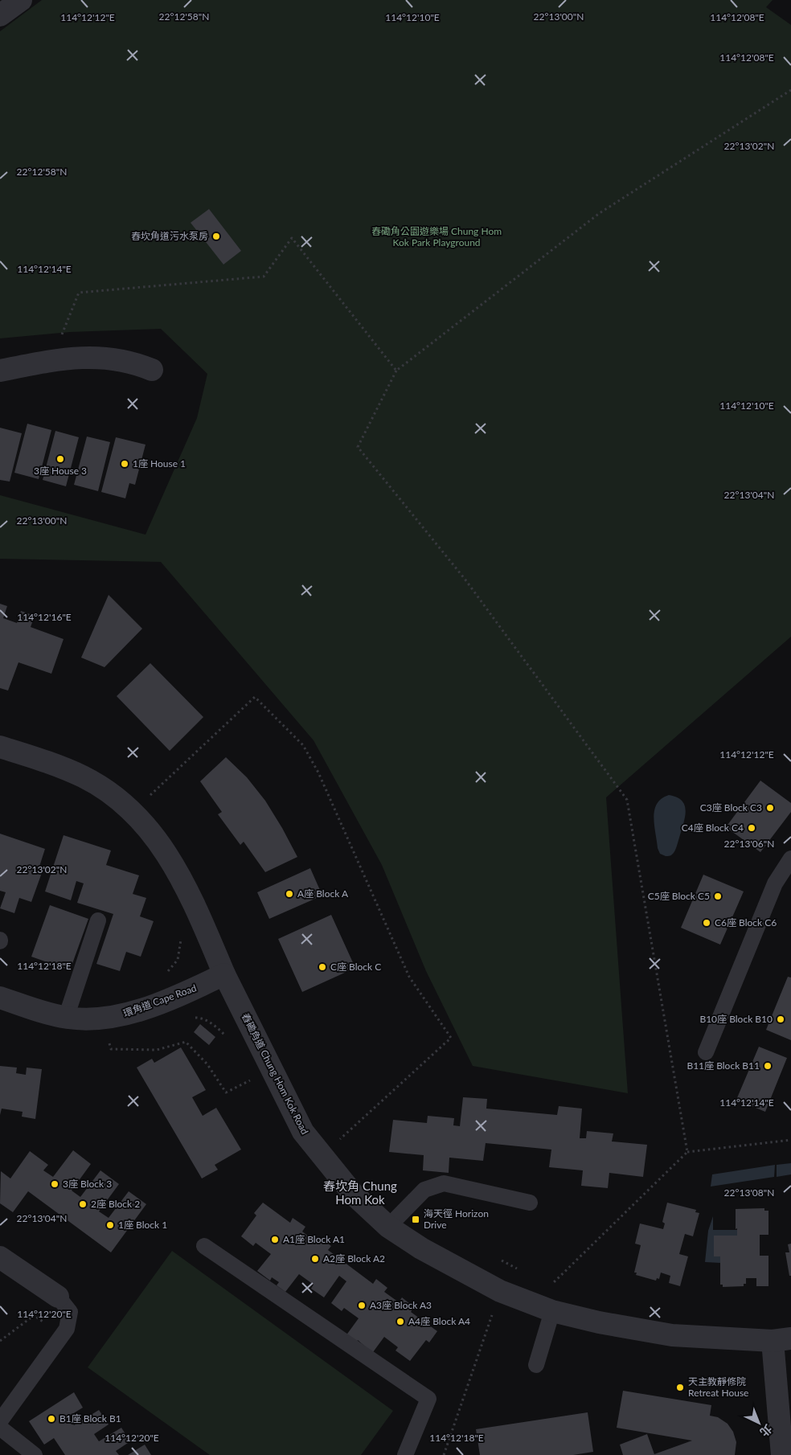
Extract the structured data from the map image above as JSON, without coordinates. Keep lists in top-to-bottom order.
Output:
{
  "streets": {
    "street": ["環角道 Cape Road", "舂磡角道 Chung Hom Kok Road"]
  },
  "crossings": [
    ["環角道 Cape Road", "舂磡角道 Chung Hom Kok Road"]
  ],
  "districts": ["舂坎角 Chung Hom Kok"],
  "parks": ["舂磡角公園遊樂場 Chung Hom Kok Park Playground"],
  "places": {
    "other": [
      "舂坎角道污水泵房",
      "3座 House 3",
      "1座 House 1",
      "C3座 Block C3",
      "C4座 Block C4",
      "A座 Block A",
      "C5座 Block C5",
      "C6座 Block C6",
      "C座 Block C",
      "B10座 Block B10",
      "B11座 Block B11",
      "3座 Block 3",
      "2座 Block 2",
      "1座 Block 1",
      "A1座 Block A1",
      "A2座 Block A2",
      "A3座 Block A3",
      "A4座 Block A4",
      "天主教靜修院 Retreat House",
      "B1座 Block B1"
    ],
    "transit": ["海天徑 Horizon Drive"]
  },
  "north": "bottom right",
  "coordinates": [
    "22°12'58\"N",
    "22°13'00\"N",
    "114°12'12\"E",
    "114°12'10\"E",
    "114°12'08\"E",
    "22°13'02\"N",
    "114°12'14\"E",
    "22°13'04\"N",
    "114°12'16\"E",
    "22°13'06\"N",
    "114°12'18\"E",
    "22°13'08\"N",
    "114°12'20\"E"
  ]
}
